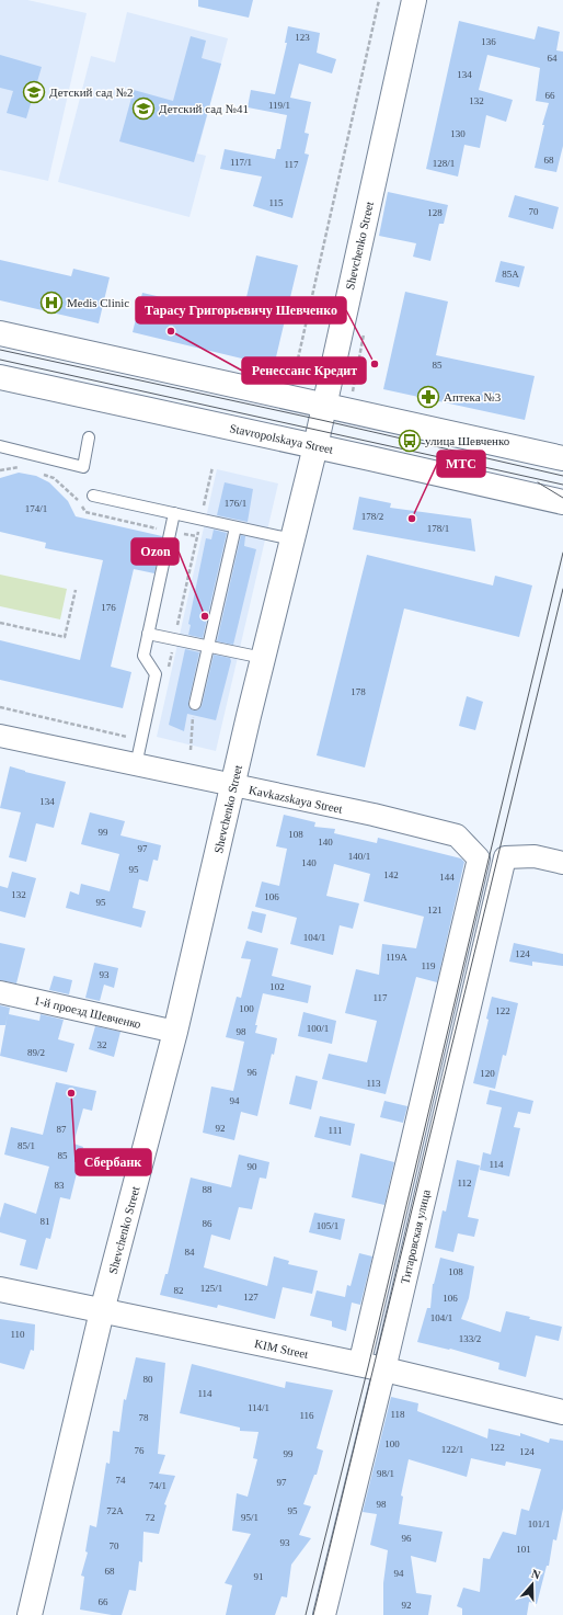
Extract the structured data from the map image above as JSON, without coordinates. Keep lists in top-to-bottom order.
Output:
{
  "streets": {
    "street": [
      "Shevchenko Street",
      "Stavropolskaya Street",
      "Kavkazskaya Street",
      "1-й проезд Шевченко",
      "Титаровская улица",
      "KIM Street"
    ]
  },
  "crossings": [
    ["Shevchenko Street", "Stavropolskaya Street"],
    ["Shevchenko Street", "Kavkazskaya Street"],
    ["Shevchenko Street", "1-й проезд Шевченко"],
    ["Shevchenko Street", "KIM Street"],
    ["Kavkazskaya Street", "Титаровская улица"],
    ["Титаровская улица", "KIM Street"]
  ],
  "places": {
    "school or university": ["Детский сад №2", "Детский сад №41"],
    "hospital": ["Medis Clinic"],
    "other": [
      "Ренессанс Кредит",
      "Тарасу Григорьевичу Шевченко",
      "МТС",
      "Ozon",
      "Сбербанк"
    ],
    "pharmacy": ["Аптека №3"],
    "bus stop": ["улица Шевченко"]
  },
  "house_numbers": [
    "123",
    "136",
    "64",
    "134",
    "66",
    "132",
    "119/1",
    "130",
    "68",
    "117/1",
    "128/1",
    "117",
    "115",
    "70",
    "128",
    "85А",
    "85",
    "176/1",
    "174/1",
    "178/2",
    "178/1",
    "176",
    "178",
    "134",
    "99",
    "108",
    "140",
    "97",
    "140/1",
    "140",
    "95",
    "142",
    "144",
    "132",
    "106",
    "95",
    "121",
    "104/1",
    "124",
    "119А",
    "119",
    "93",
    "102",
    "117",
    "100",
    "122",
    "100/1",
    "98",
    "32",
    "89/2",
    "96",
    "120",
    "113",
    "94",
    "92",
    "87",
    "111",
    "85/1",
    "85",
    "114",
    "90",
    "112",
    "83",
    "88",
    "81",
    "86",
    "105/1",
    "84",
    "108",
    "125/1",
    "82",
    "127",
    "106",
    "104/1",
    "110",
    "133/2",
    "80",
    "114",
    "114/1",
    "118",
    "116",
    "78",
    "100",
    "122",
    "122/1",
    "76",
    "124",
    "99",
    "98/1",
    "74",
    "97",
    "74/1",
    "98",
    "72А",
    "95",
    "72",
    "95/1",
    "101/1",
    "96",
    "93",
    "70",
    "101",
    "68",
    "94",
    "91",
    "66",
    "92"
  ],
  "north": "top"
}
